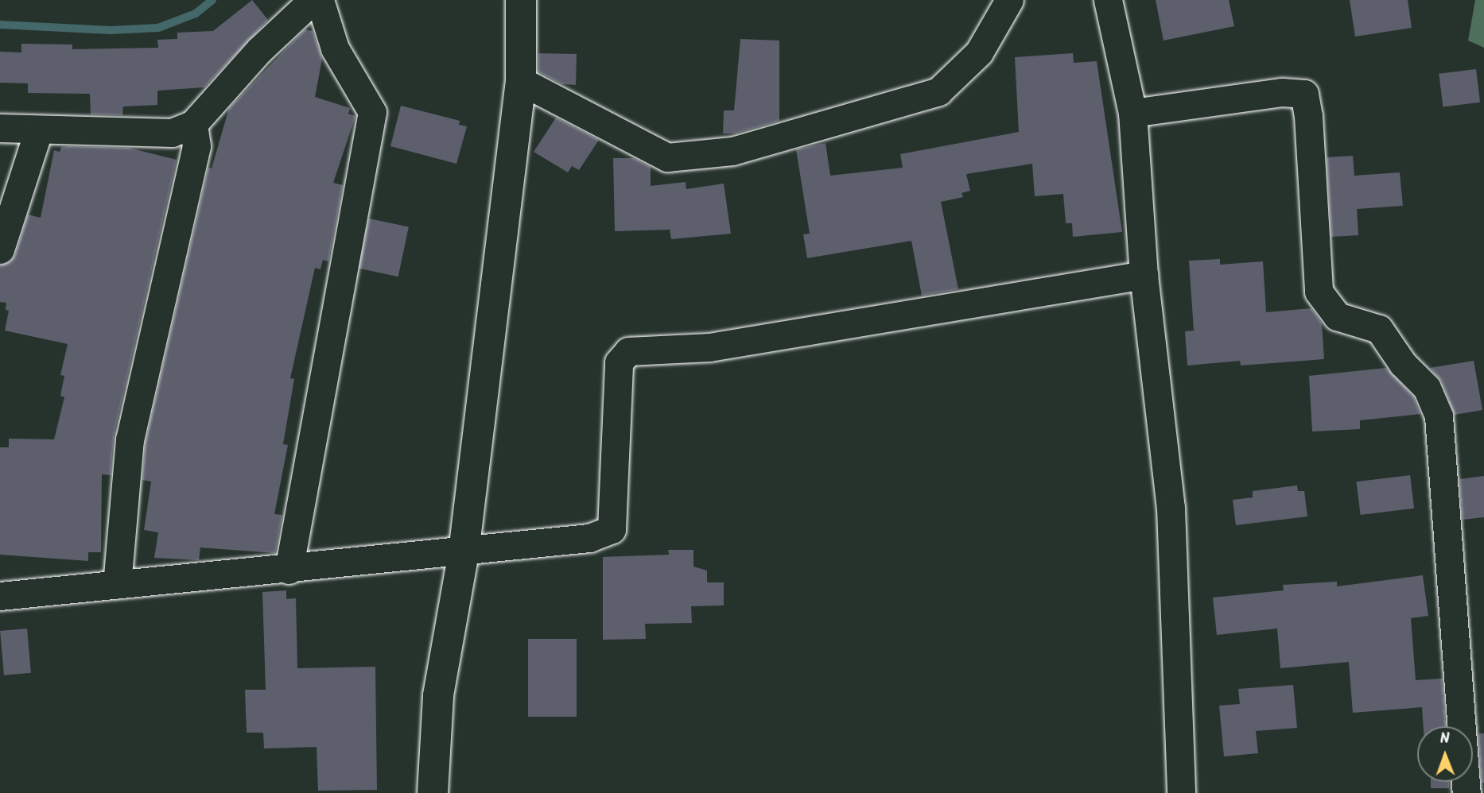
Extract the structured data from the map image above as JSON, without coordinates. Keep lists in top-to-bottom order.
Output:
{
  "north": "top"
}
